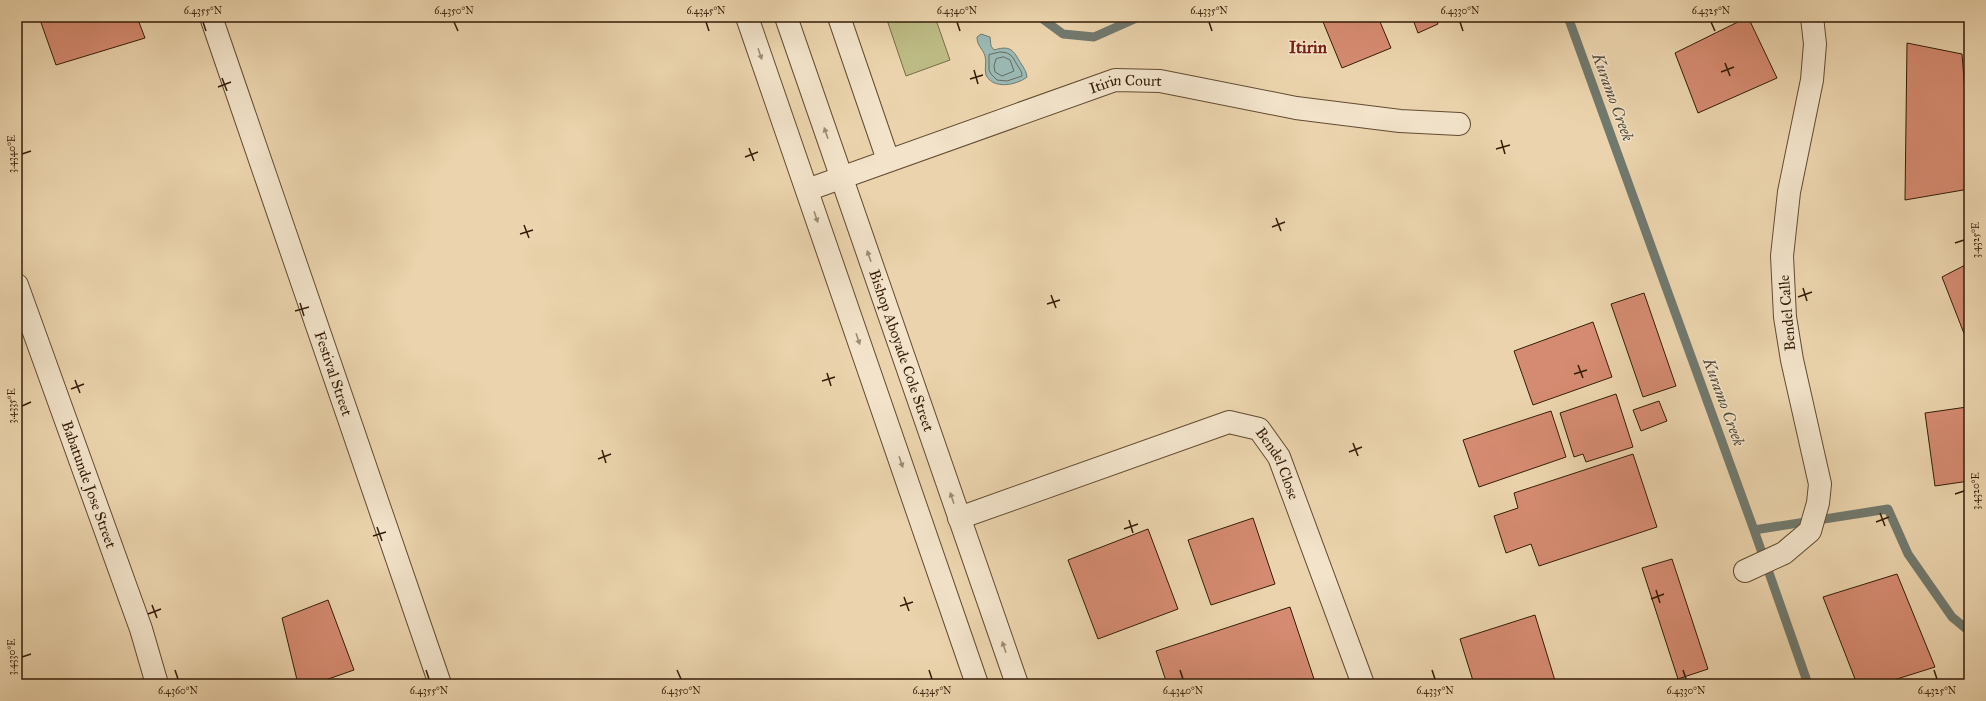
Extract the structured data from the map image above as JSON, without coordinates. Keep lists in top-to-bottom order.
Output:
{
  "streets": {
    "street": [
      "Itirin Court",
      "Bendel Calle",
      "Bishop Aboyade Cole Street",
      "Festival Street",
      "Bendel Close",
      "Babatunde Jose Street"
    ]
  },
  "crossings": [
    ["Itirin Court", "Bishop Aboyade Cole Street"],
    ["Bishop Aboyade Cole Street", "Bendel Close"]
  ],
  "districts": ["Itirin"],
  "water": ["Kuramo Creek"],
  "coordinates": [
    "6.4355°N",
    "6.4350°N",
    "6.4345°N",
    "6.4340°N",
    "6.4335°N",
    "6.4330°N",
    "6.4325°N",
    "3.4340°E",
    "3.4325°E",
    "3.4335°E",
    "3.4320°E",
    "3.4330°E",
    "6.4360°N"
  ]
}
